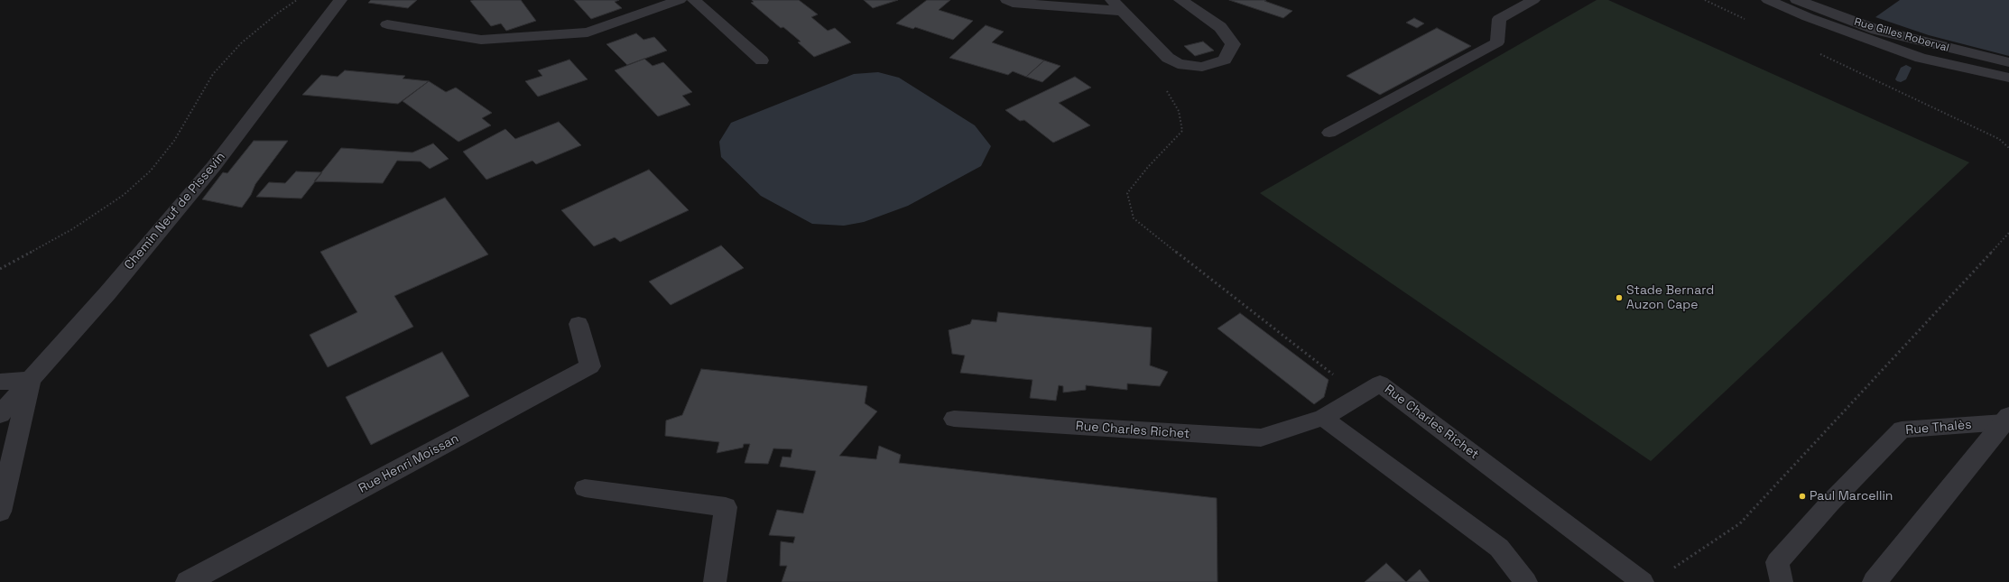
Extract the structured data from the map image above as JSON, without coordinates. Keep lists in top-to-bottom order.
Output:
{
  "streets": {
    "street": [
      "Rue Gilles Roberval",
      "Chemin Neuf de Pissevin",
      "Rue Thalès",
      "Rue Henri Moissan"
    ],
    "lane": ["Rue Charles Richet"]
  },
  "places": ["Stade Bernard Auzon Cape", "Paul Marcellin"]
}
